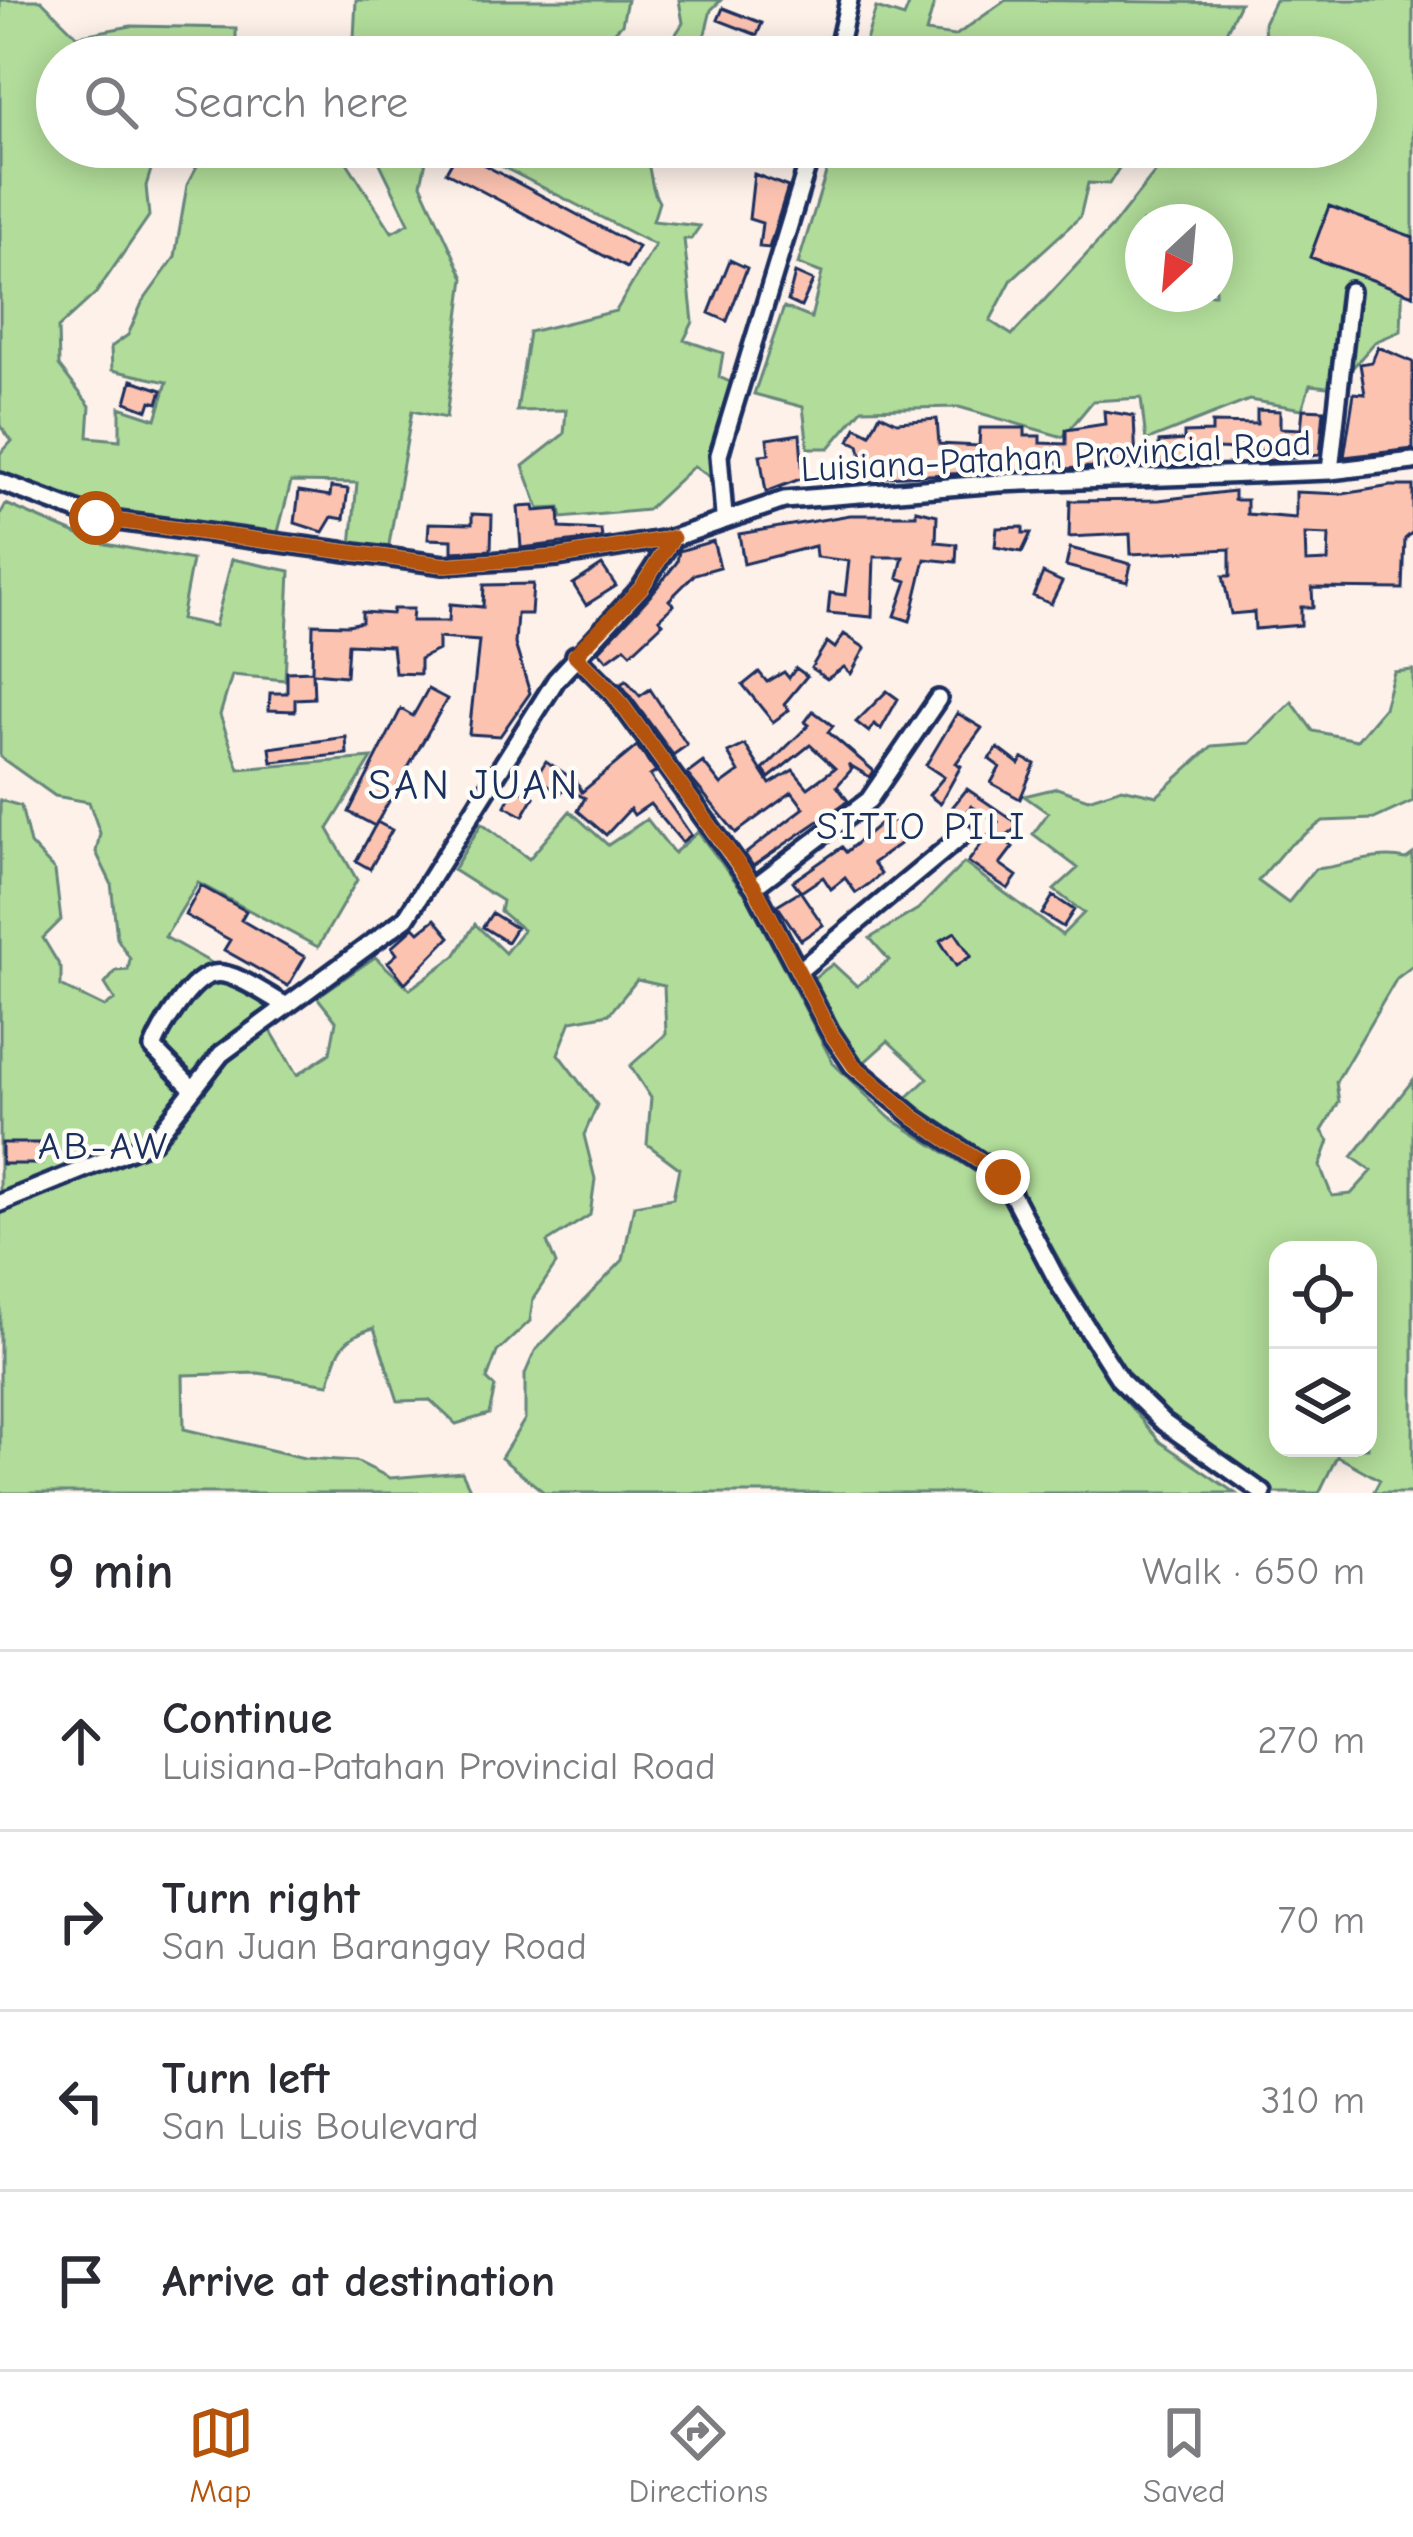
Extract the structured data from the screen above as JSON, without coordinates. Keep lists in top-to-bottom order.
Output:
{
  "streets": {
    "street": ["Luisiana-Patahan Provincial Road"]
  },
  "districts": ["SAN JUAN", "SITIO PILI", "AB-AW"],
  "north": "bottom left",
  "page": {
    "search": "Search here",
    "heading": ["9 min", "Walk · 650 m"],
    "list": [
      ["Continue", "Luisiana-Patahan Provincial Road", "270 m"],
      ["Turn right", "San Juan Barangay Road", "70 m"],
      ["Turn left", "San Luis Boulevard", "310 m"],
      "Arrive at destination"
    ],
    "nav": ["Map", "Directions", "Saved"]
  }
}
